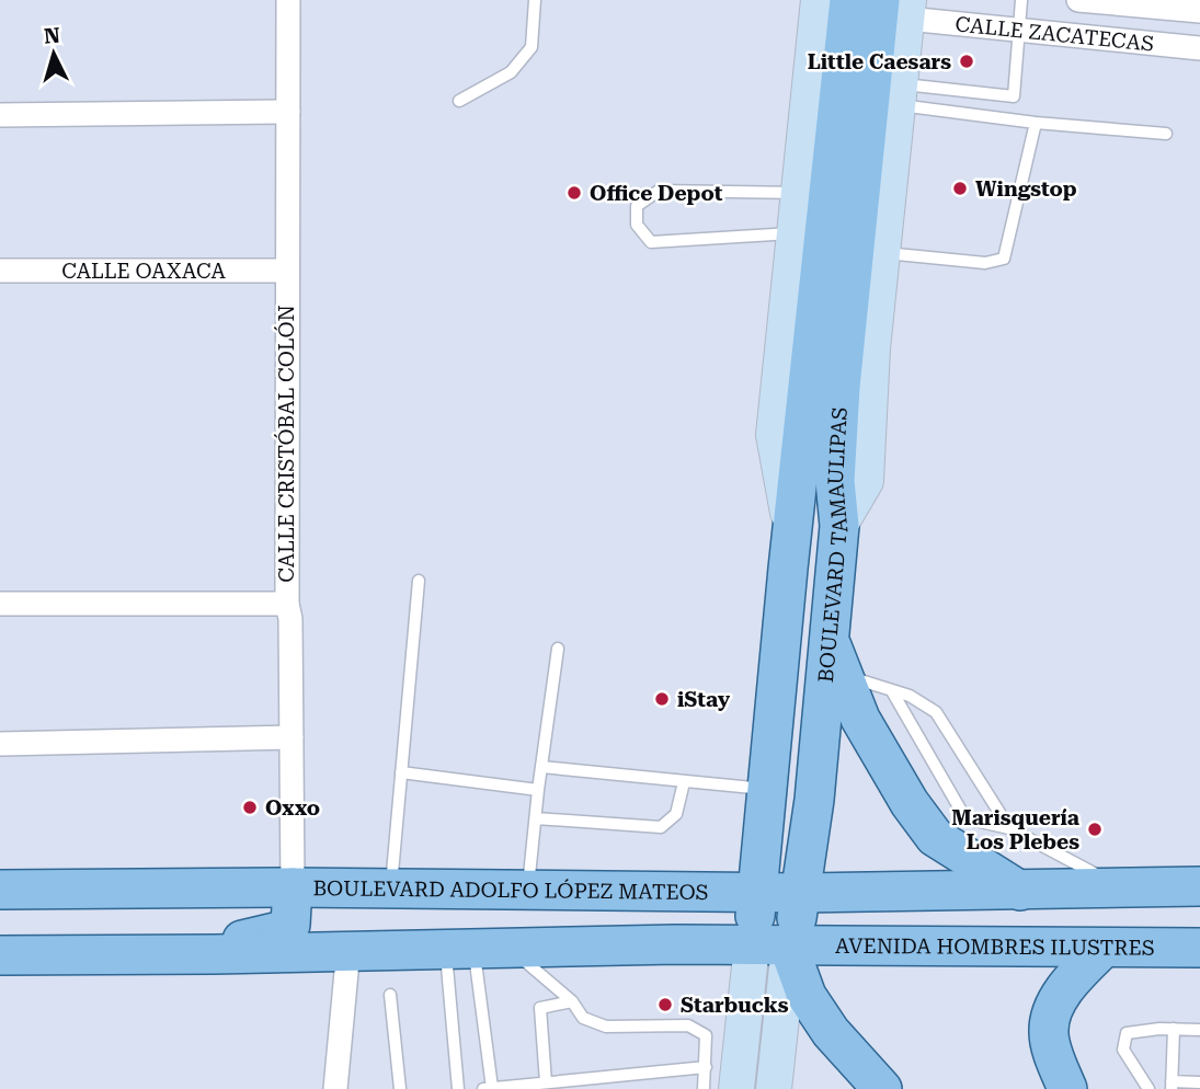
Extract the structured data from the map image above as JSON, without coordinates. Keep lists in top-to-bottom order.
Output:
{
  "streets": {
    "main road": ["BOULEVARD TAMAULIPAS", "BOULEVARD ADOLFO LÓPEZ MATEOS", "AVENIDA HOMBRES ILUSTRES"],
    "street": ["CALLE ZACATECAS", "CALLE OAXACA", "CALLE CRISTÓBAL COLÓN"]
  },
  "crossings": [
    ["CALLE ZACATECAS", "BOULEVARD TAMAULIPAS"],
    ["CALLE OAXACA", "CALLE CRISTÓBAL COLÓN"],
    ["CALLE CRISTÓBAL COLÓN", "BOULEVARD ADOLFO LÓPEZ MATEOS"],
    ["BOULEVARD TAMAULIPAS", "BOULEVARD ADOLFO LÓPEZ MATEOS"],
    ["BOULEVARD TAMAULIPAS", "AVENIDA HOMBRES ILUSTRES"]
  ],
  "places": [
    "Little Caesars",
    "Wingstop",
    "Office Depot",
    "iStay",
    "Oxxo",
    "Marisquería Los Plebes",
    "Starbucks"
  ],
  "north": "top"
}
